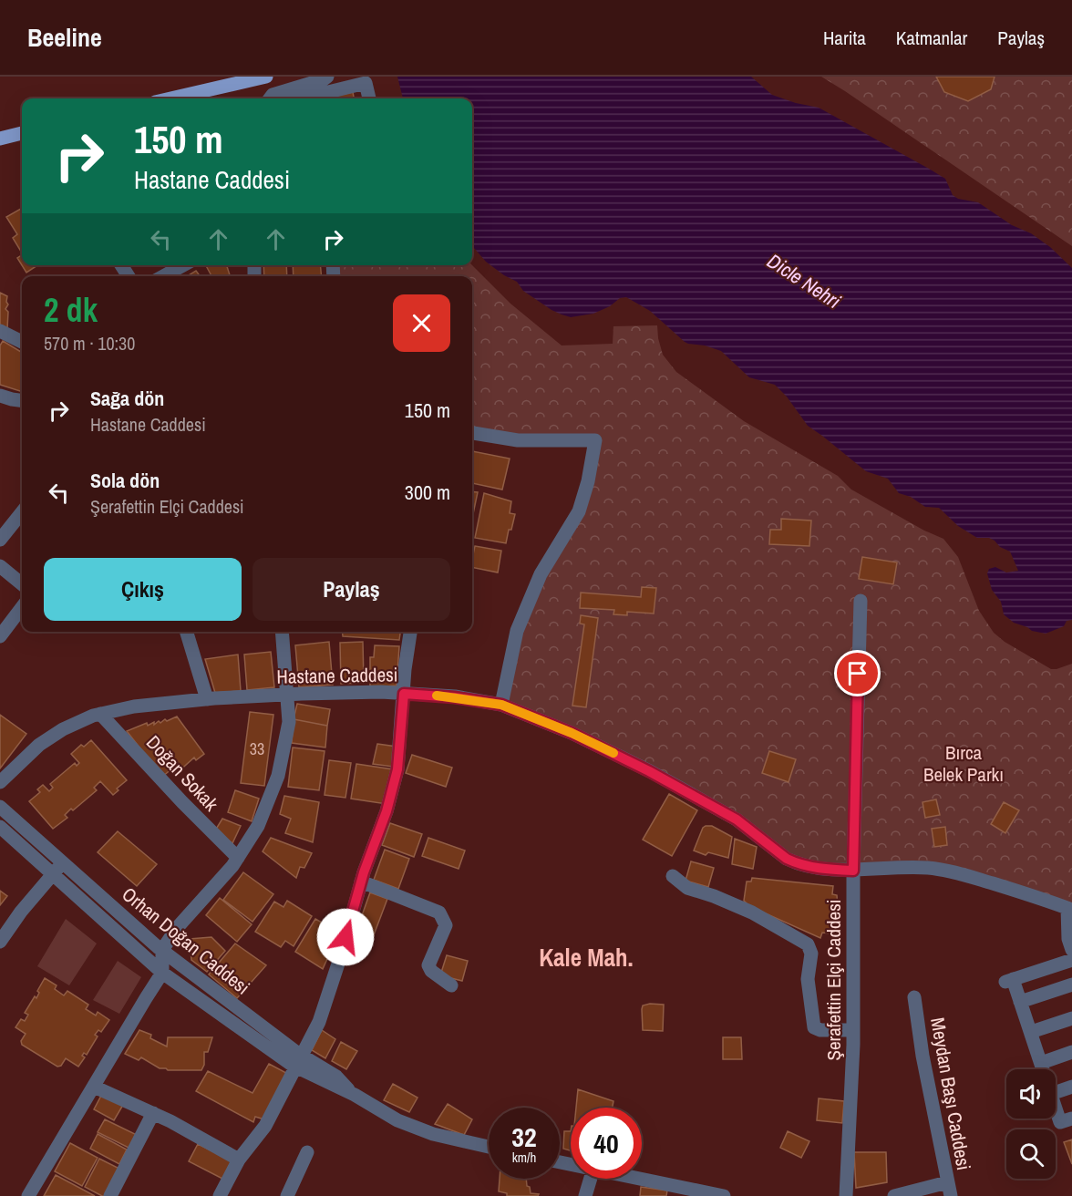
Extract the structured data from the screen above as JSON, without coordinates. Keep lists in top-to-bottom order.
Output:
{
  "streets": {
    "street": [
      "Hastane Caddesi",
      "Doğan Sokak",
      "Orhan Doğan Caddesi",
      "Şerafettin Elçi Caddesi",
      "Meydan Başı Caddesi"
    ]
  },
  "crossings": [
    ["Hastane Caddesi", "Doğan Sokak"],
    ["Hastane Caddesi", "Şerafettin Elçi Caddesi"]
  ],
  "districts": ["Kale Mah."],
  "water": ["Dicle Nehri"],
  "parks": ["Bırca Belek Parkı"],
  "house_numbers": ["33"],
  "page": {
    "header": "Beeline",
    "nav": ["Harita", "Katmanlar", "Paylaş"],
    "turn": ["150 m", "Hastane Caddesi"],
    "heading": ["2 dk", "570 m · 10:30"],
    "list": [
      {
        "name": "Sağa dön",
        "note": "Hastane Caddesi",
        "value": "150 m"
      },
      {
        "name": "Sola dön",
        "note": "Şerafettin Elçi Caddesi",
        "value": "300 m"
      }
    ],
    "buttons": ["Çıkış", "Paylaş"],
    "speed": "32 km/h",
    "limit": "40"
  }
}
